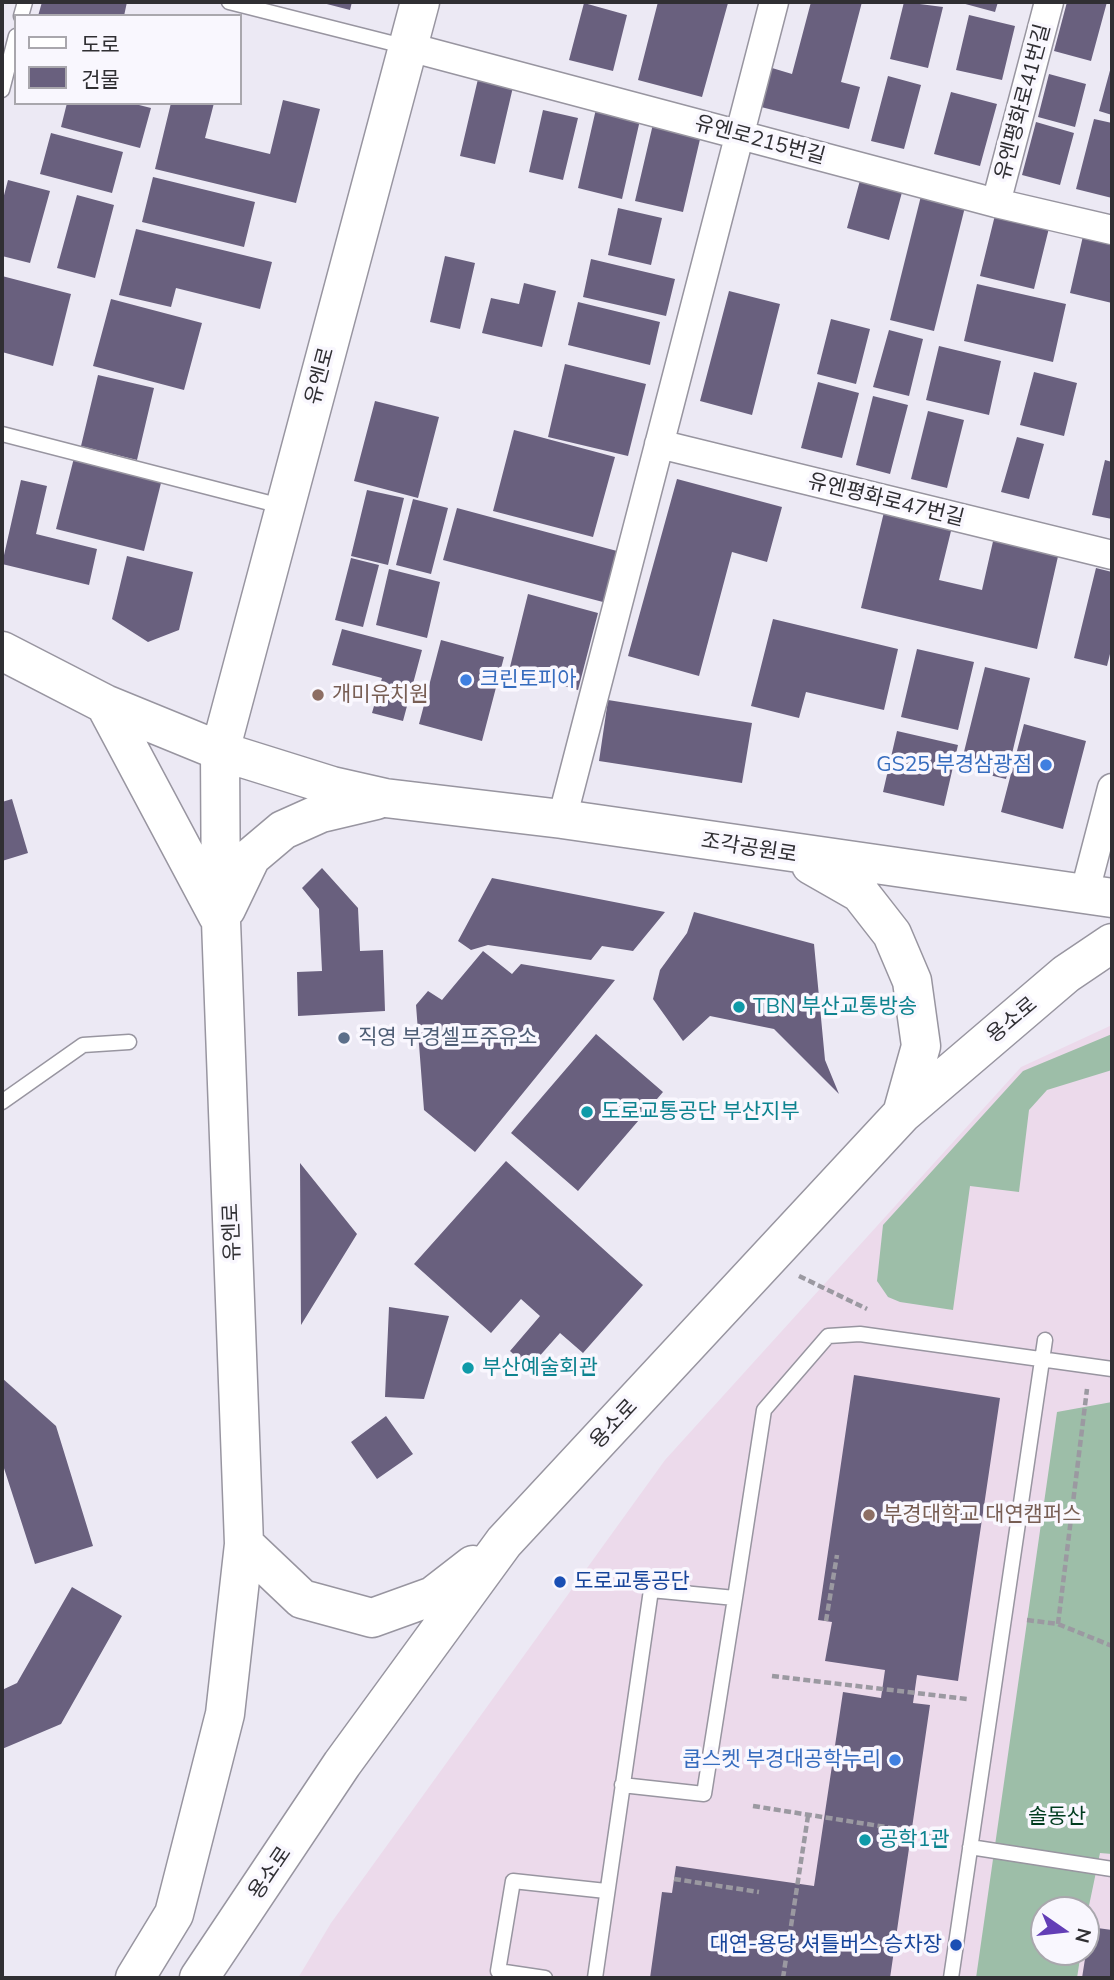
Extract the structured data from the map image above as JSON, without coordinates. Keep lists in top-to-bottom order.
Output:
{
  "streets": {
    "main road": ["유엔로", "조각공원로", "용소로"],
    "street": ["유엔평화로41번길", "유엔로215번길", "유엔평화로47번길"]
  },
  "crossings": [
    ["유엔평화로41번길", "유엔로215번길"],
    ["유엔로215번길", "유엔로"]
  ],
  "parks": ["솔동산"],
  "places": [
    "크린토피아",
    "개미유치원",
    "GS25 부경삼광점",
    "TBN 부산교통방송",
    "직영 부경셀프주유소",
    "도로교통공단 부산지부",
    "부산예술회관",
    "부경대학교 대연캠퍼스",
    "도로교통공단",
    "쿱스켓 부경대공학누리",
    "공학1관",
    "대연-용당 셔틀버스 승차장"
  ],
  "legend": ["도로", "건물"],
  "north": "right"
}
